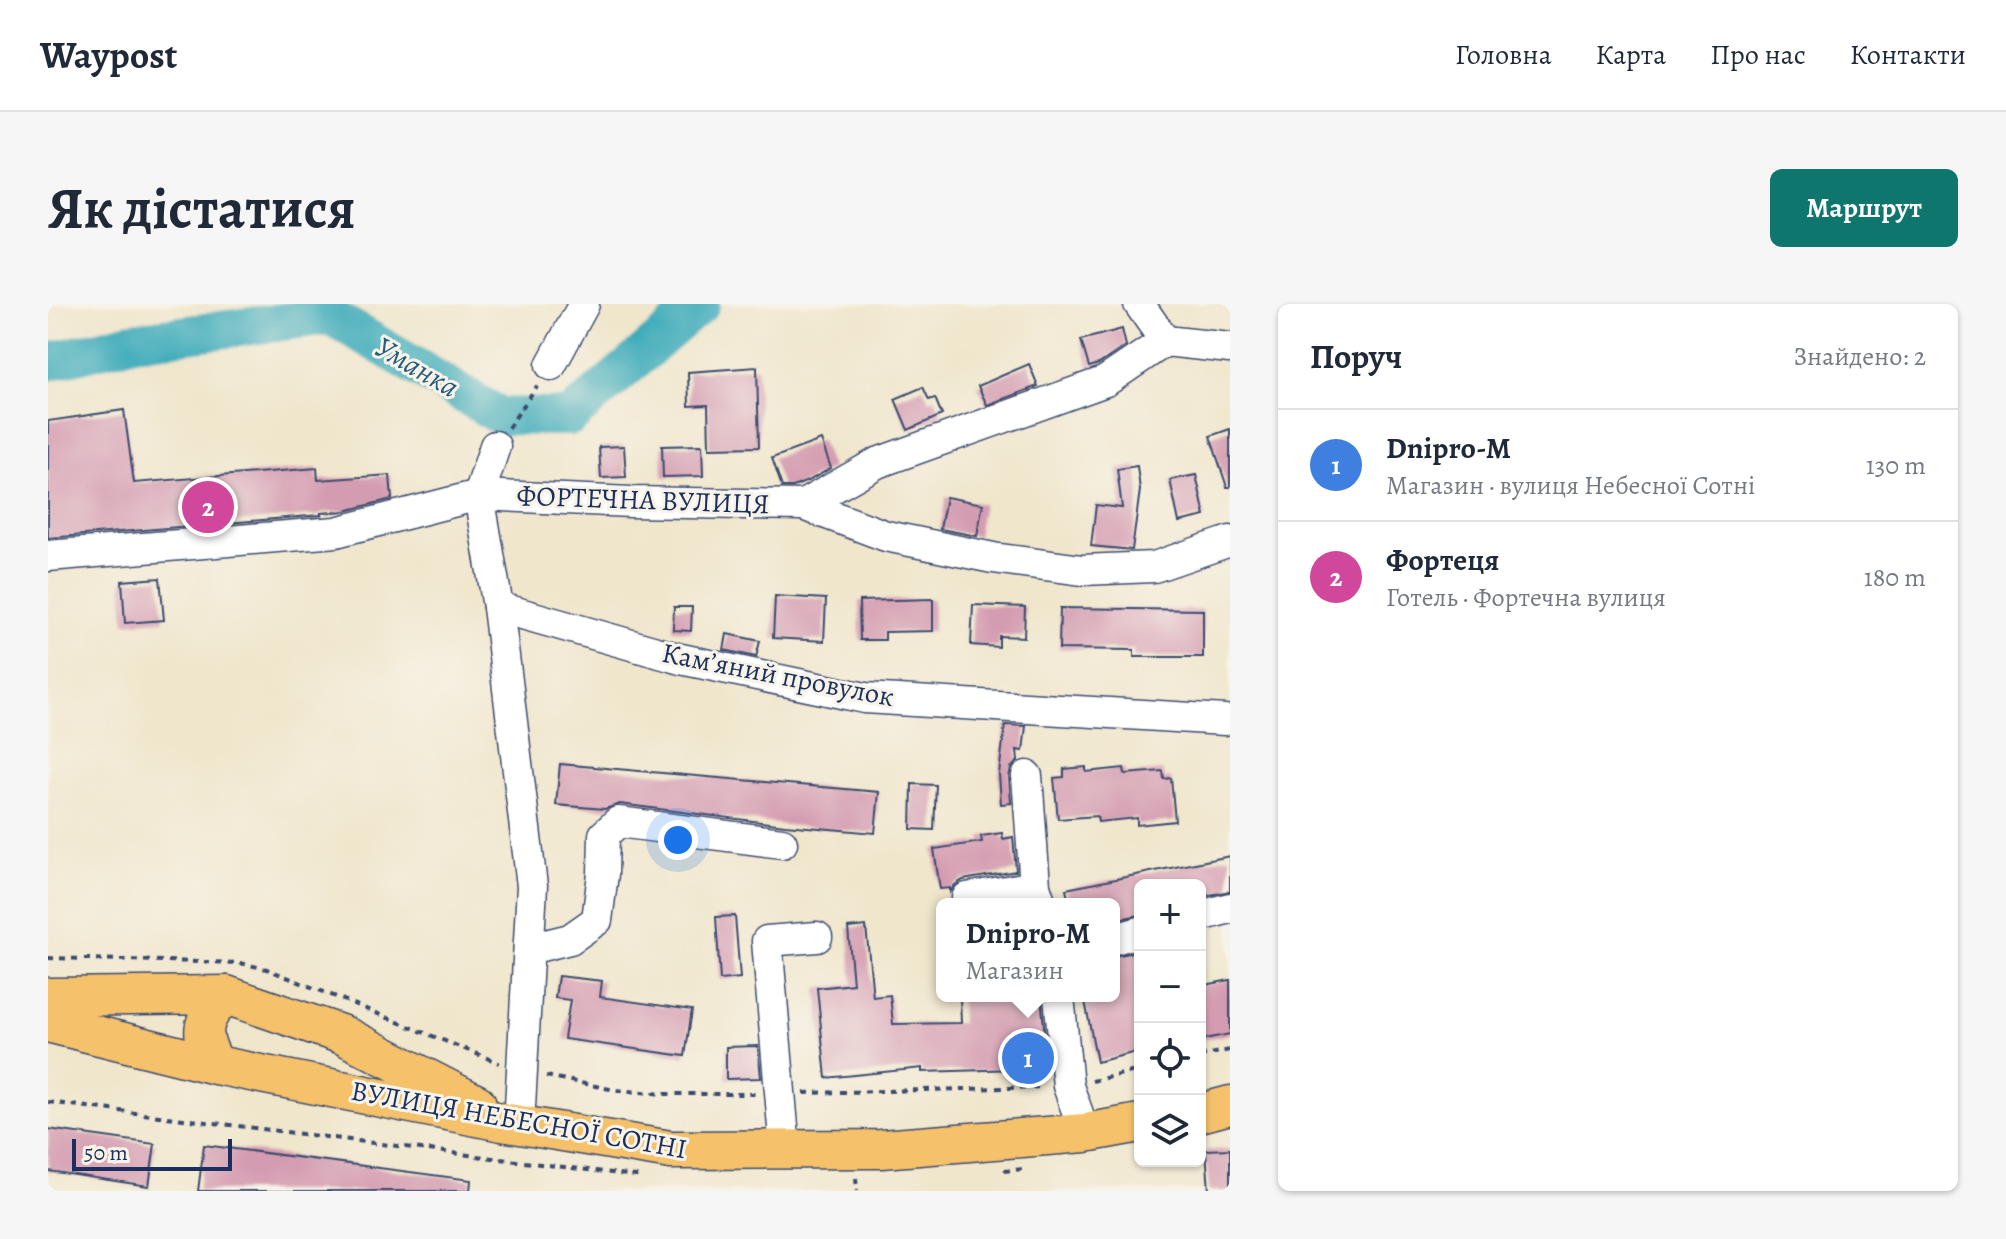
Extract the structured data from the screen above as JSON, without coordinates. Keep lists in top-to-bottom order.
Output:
{
  "streets": {
    "main road": ["ВУЛИЦЯ НЕБЕСНОЇ СОТНІ"],
    "street": ["ФОРТЕЧНА ВУЛИЦЯ", "Камʼяний провулок"]
  },
  "water": ["Уманка"],
  "scale_bar": "50 m",
  "page": {
    "header": "Waypost",
    "nav": [
      "Головна",
      "Карта",
      "Про нас",
      "Контакти"
    ],
    "buttons": "Маршрут",
    "title": "Як дістатися",
    "heading": ["Поруч", "Знайдено: 2"],
    "list": [
      {
        "mark": "1",
        "name": "Dnipro-M",
        "note": "Магазин · вулиця Небесної Сотні",
        "value": "130 m"
      },
      {
        "mark": "2",
        "name": "Фортеця",
        "note": "Готель · Фортечна вулиця",
        "value": "180 m"
      }
    ],
    "pins": ["2", "1"],
    "map_buttons": ["+", "−"],
    "popup": ["Dnipro-M", "Магазин"],
    "scale": "50 m"
  }
}
